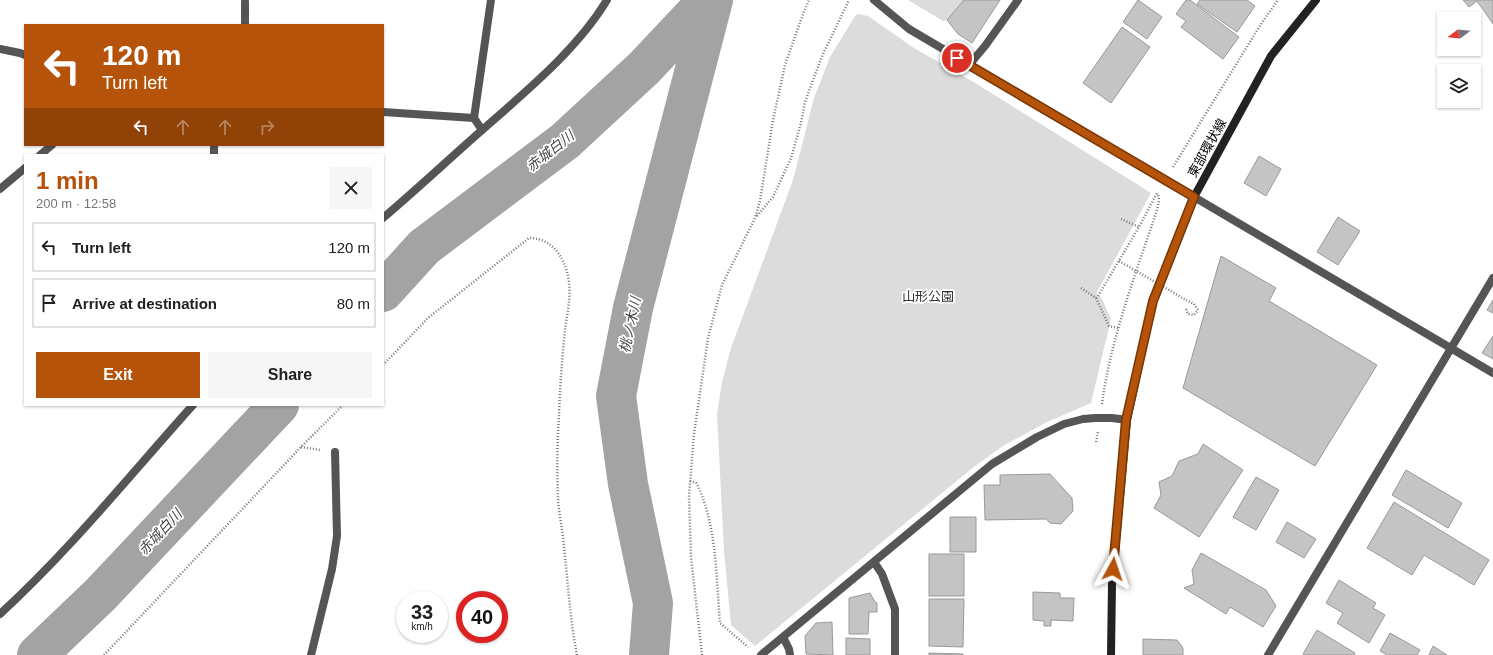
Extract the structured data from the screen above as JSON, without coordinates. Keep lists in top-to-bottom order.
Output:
{
  "streets": {
    "street": ["東部環状線"]
  },
  "water": ["赤城白川", "桃ノ木川"],
  "parks": ["山形公園"],
  "north": "left",
  "page": {
    "turn": ["120 m", "Turn left"],
    "heading": ["1 min", "200 m · 12:58"],
    "list": [
      {
        "name": "Turn left",
        "value": "120 m"
      },
      {
        "name": "Arrive at destination",
        "value": "80 m"
      }
    ],
    "buttons": ["Exit", "Share"],
    "speed": "33 km/h",
    "limit": "40"
  }
}
